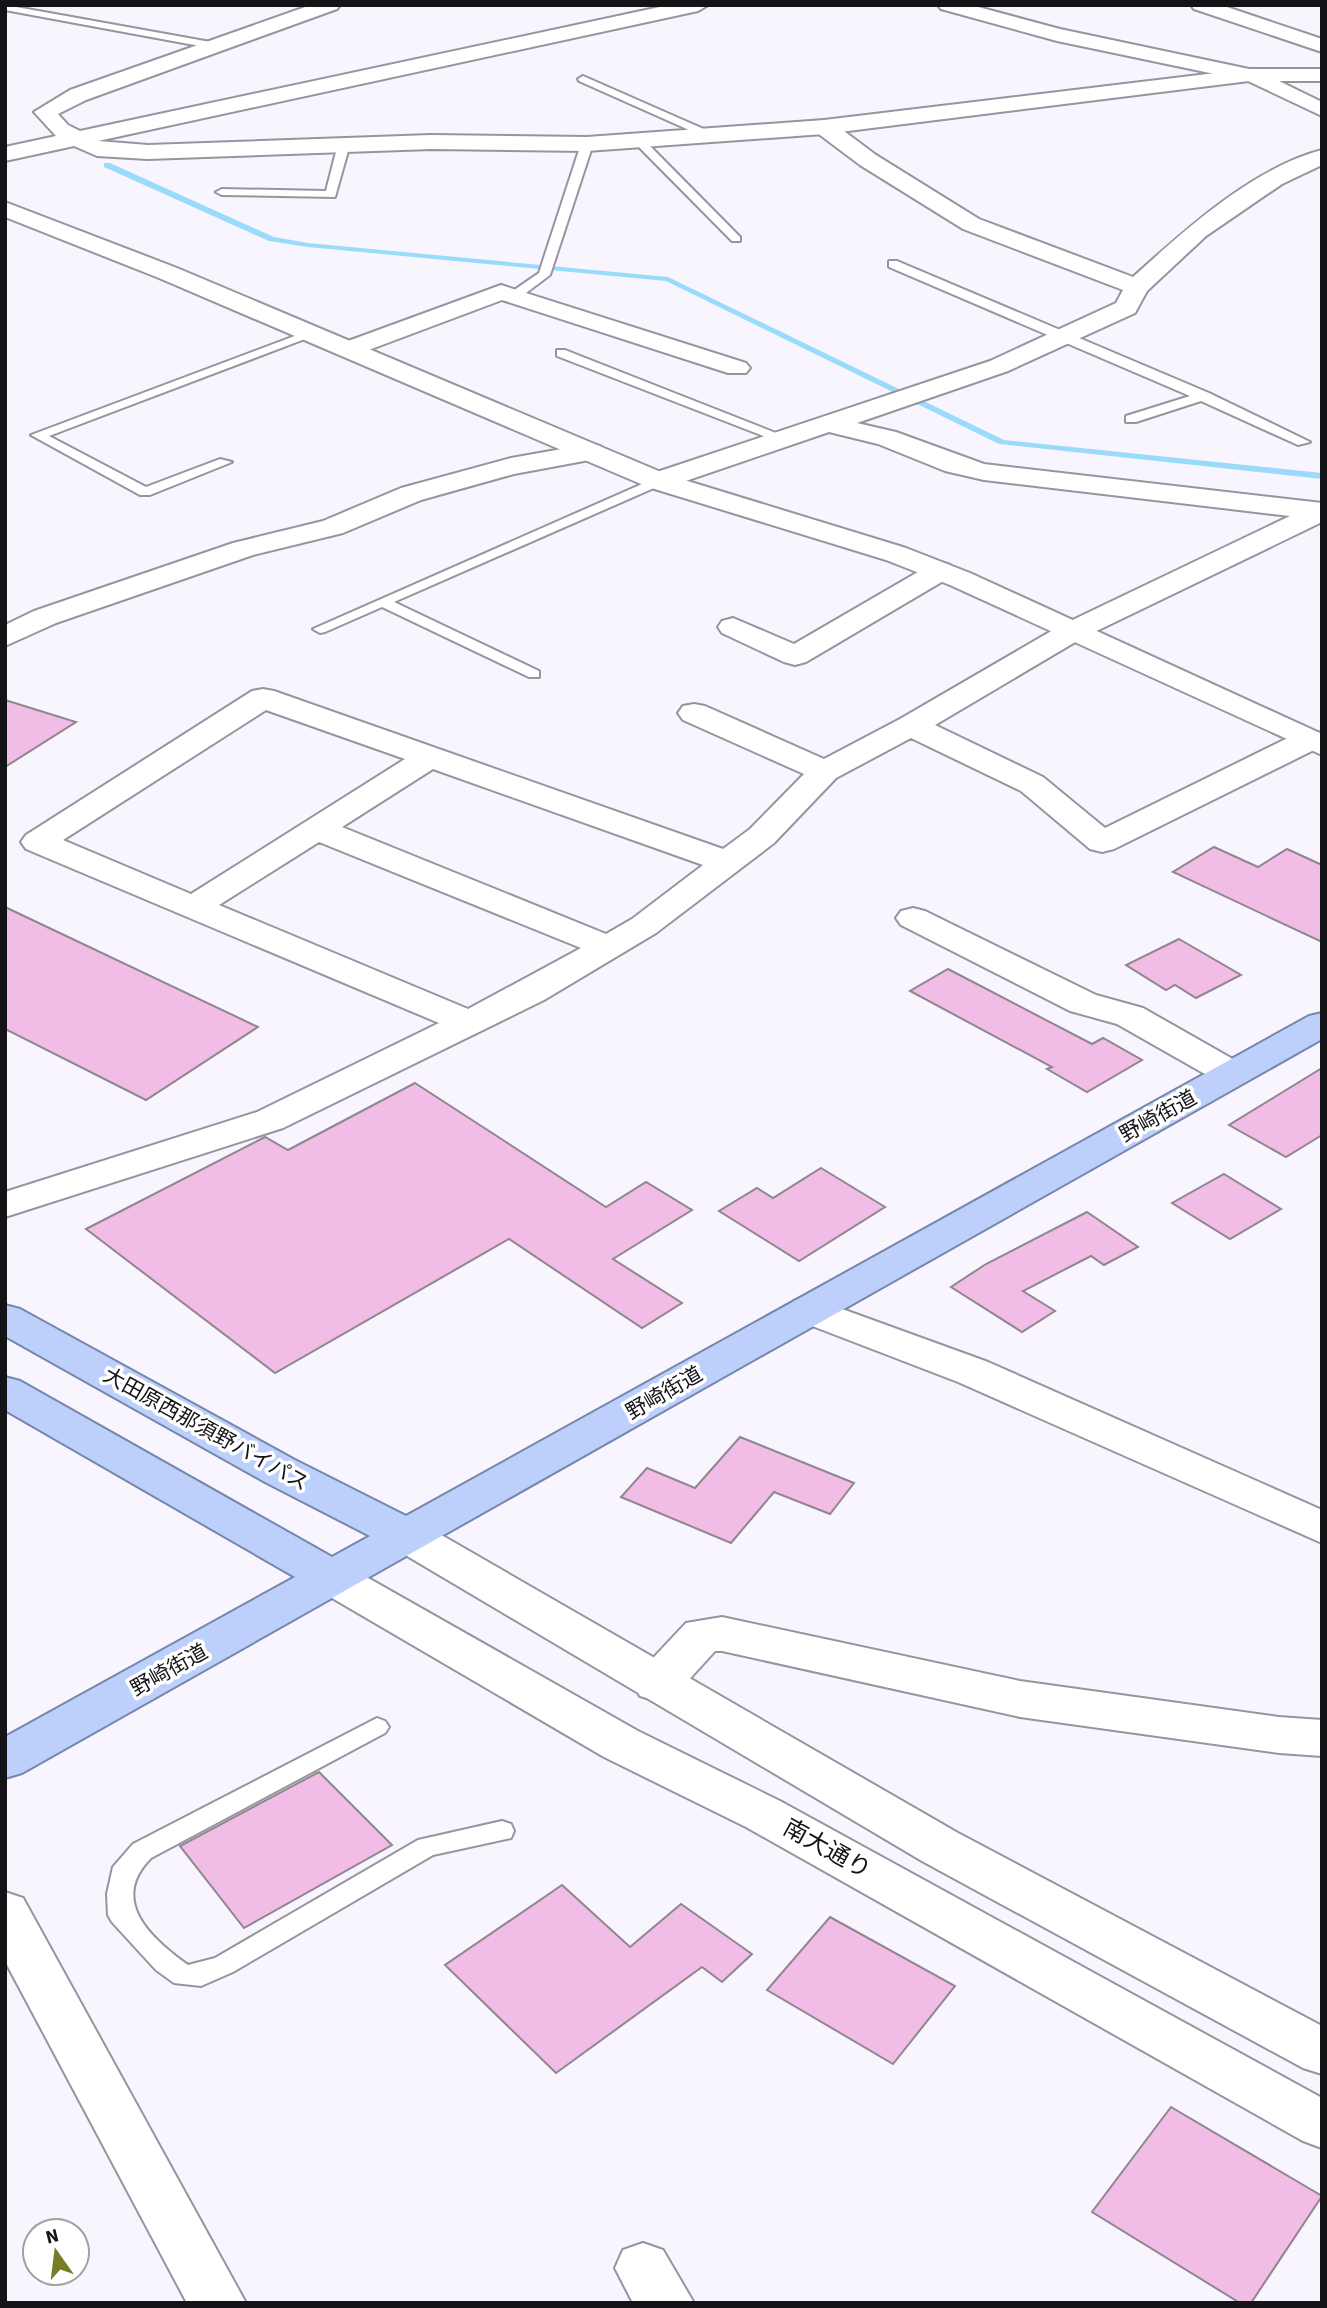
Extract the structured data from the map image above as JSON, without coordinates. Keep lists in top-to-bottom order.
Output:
{
  "streets": {
    "highway": ["野崎街道", "大田原西那須野バイパス"],
    "street": ["南大通り"]
  },
  "crossings": [
    ["野崎街道", "大田原西那須野バイパス"],
    ["野崎街道", "南大通り"]
  ],
  "north": "top"
}
